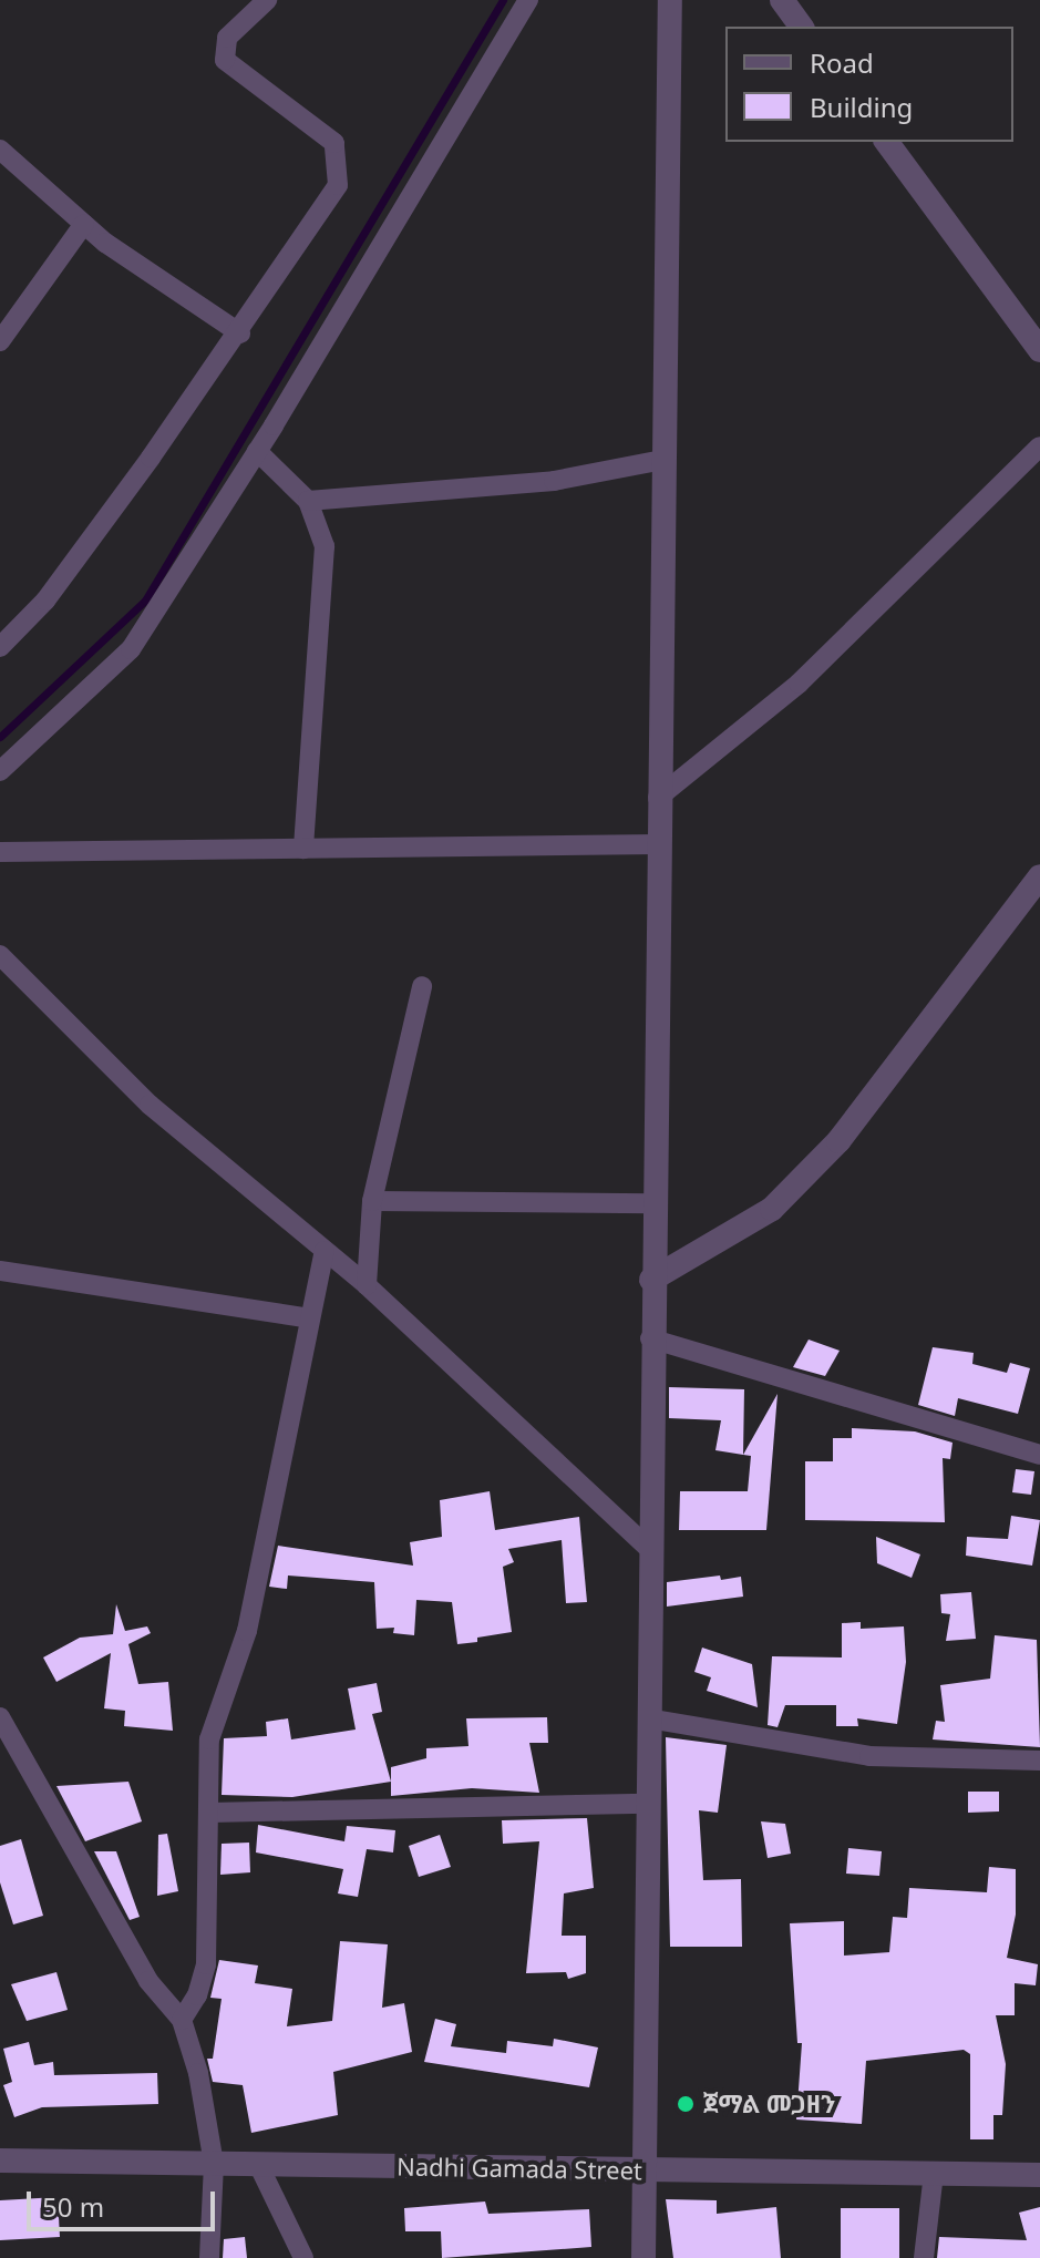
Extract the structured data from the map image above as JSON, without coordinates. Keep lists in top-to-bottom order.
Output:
{
  "streets": {
    "street": ["Nadhi Gamada Street"]
  },
  "places": ["ጀማል መጋዘን"],
  "legend": ["Road", "Building"],
  "scale_bar": "50 m"
}
